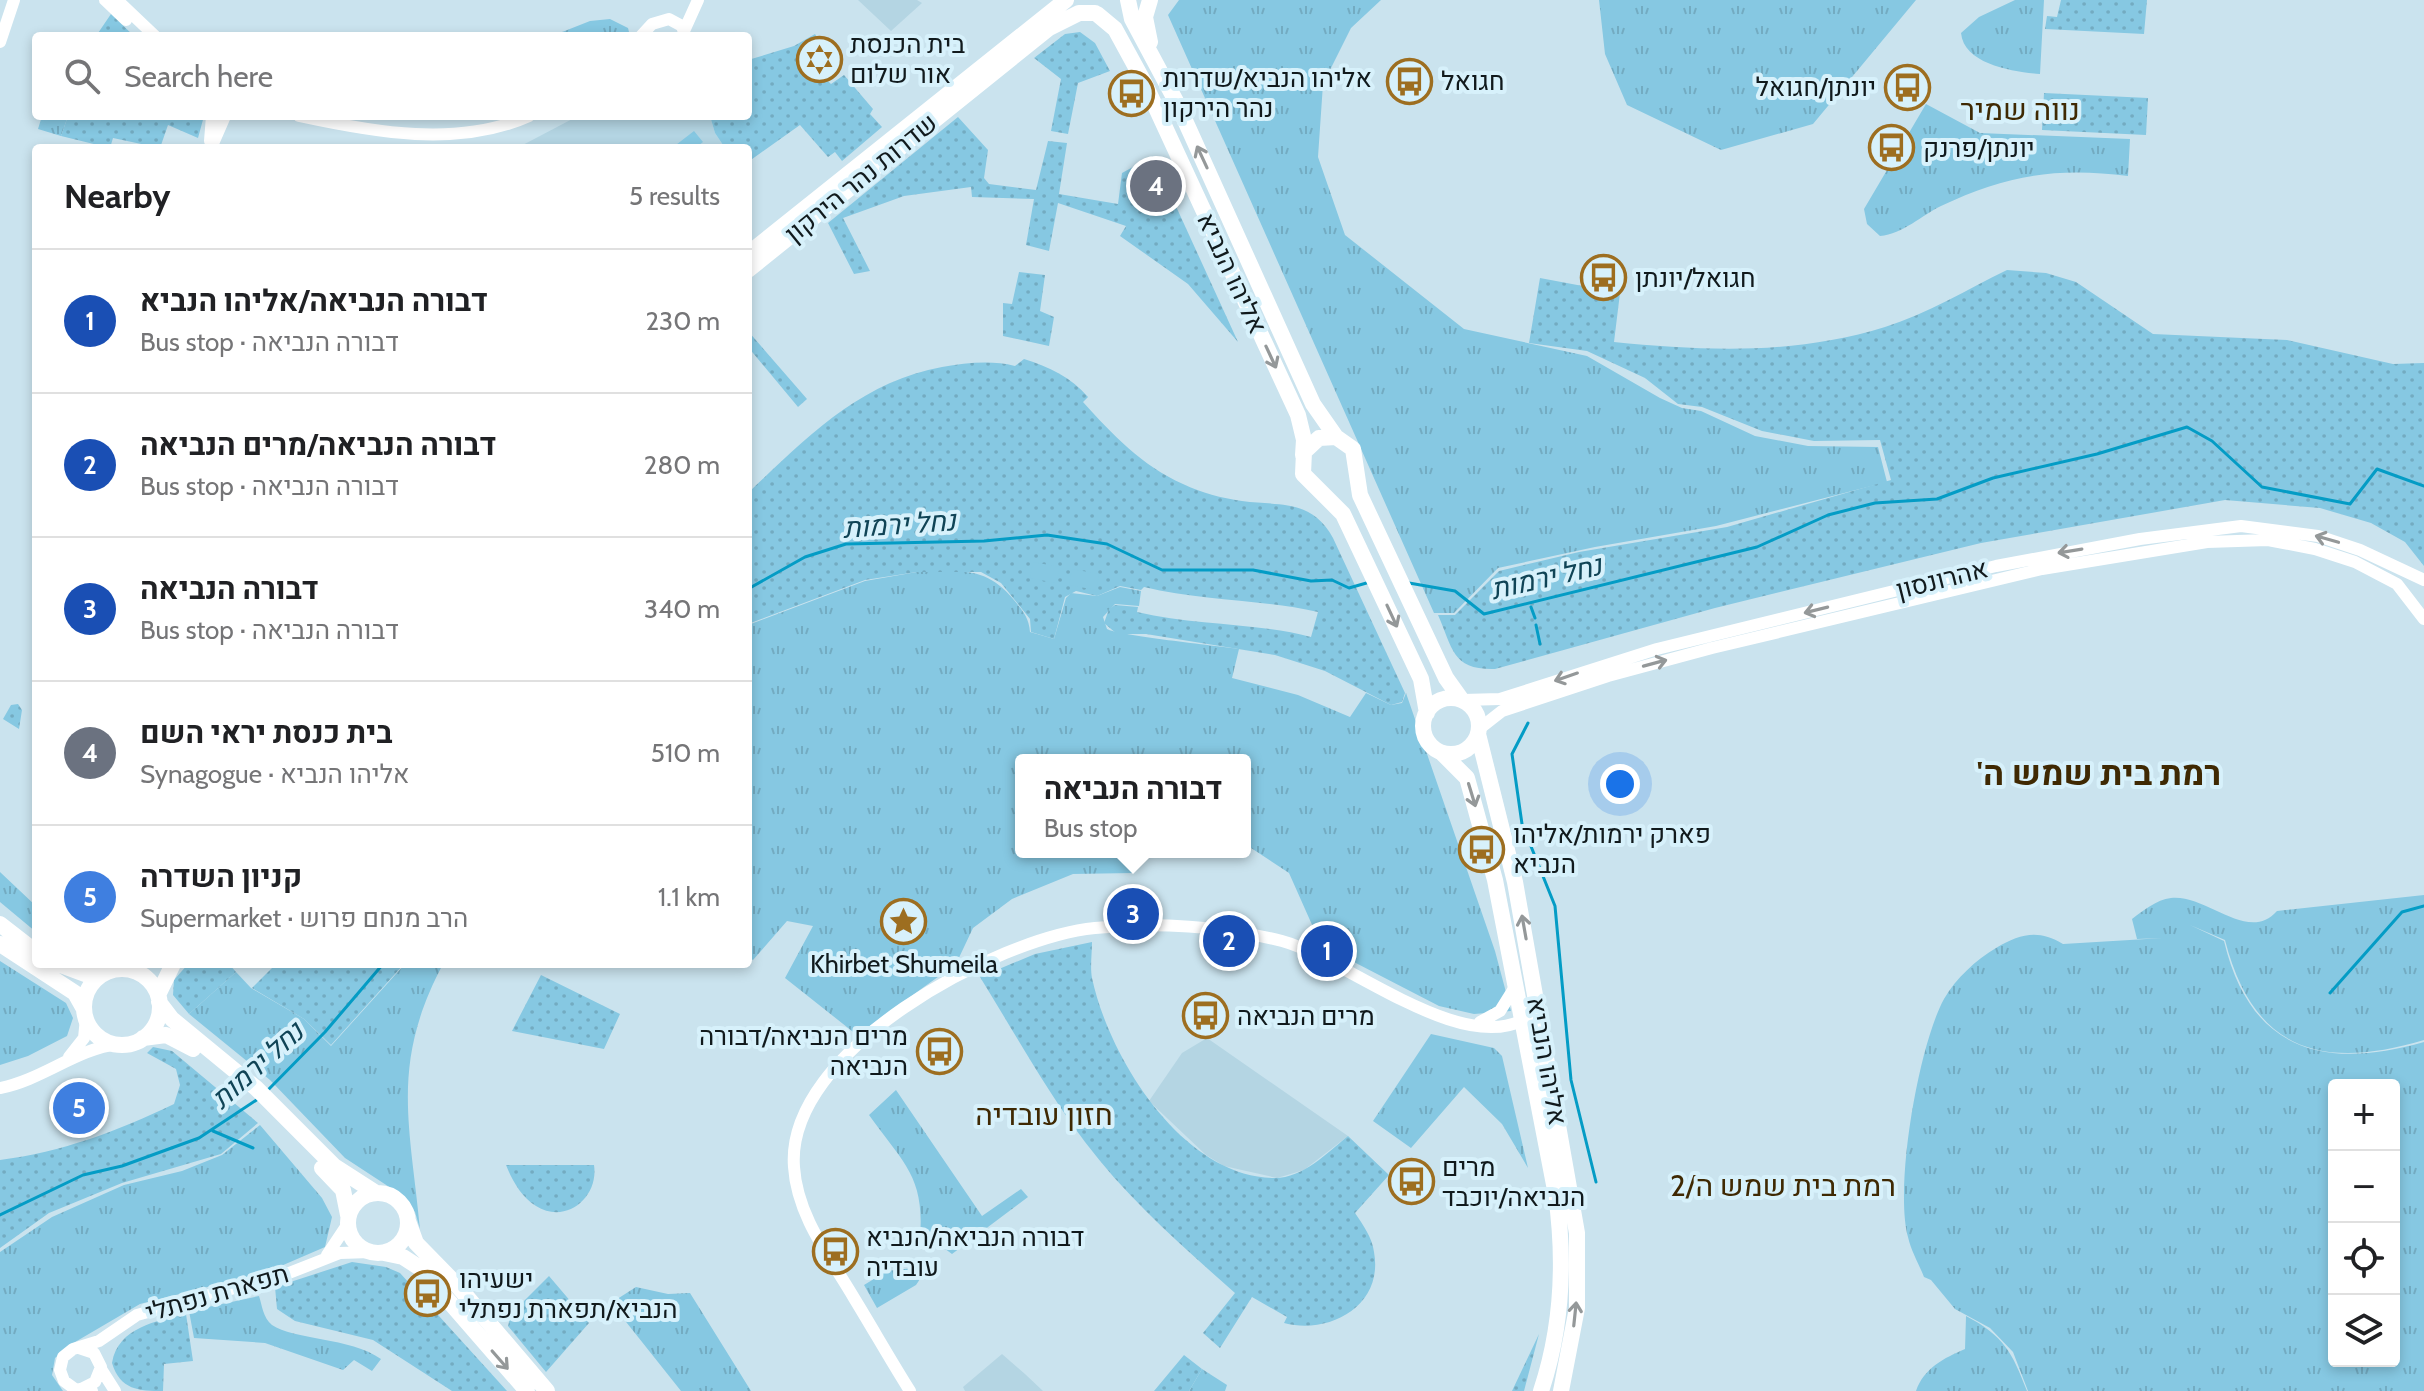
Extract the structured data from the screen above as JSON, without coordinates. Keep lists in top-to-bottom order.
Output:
{
  "streets": {
    "main road": ["שדרות נהר הירקון", "אליהו הנביא"],
    "street": ["אהרונסון", "תפארת נפתלי"]
  },
  "crossings": [
    ["שדרות נהר הירקון", "אליהו הנביא"],
    ["אליהו הנביא", "אהרונסון"]
  ],
  "districts": [
    "נווה שמיר",
    "'רמת בית שמש ה",
    "חזון עובדיה",
    "2/רמת בית שמש ה"
  ],
  "water": ["נחל ירמות"],
  "places": {
    "synagogue": ["בית הכנסת אור שלום"],
    "bus stop": [
      "חגואל",
      "יונתן/חגואל",
      "אליהו הנביא/שדרות נהר הירקון",
      "יונתן/פרנק",
      "חגואל/יונתן",
      "פארק ירמות/אליהו הנביא",
      "מרים הנביאה",
      "מרים הנביאה/דבורה הנביאה",
      "מרים הנביאה/יוכבד",
      "דבורה הנביאה/הנביא עובדיה",
      "ישעיהו הנביא/תפארת נפתלי"
    ],
    "place": ["Khirbet Shumeila"]
  },
  "page": {
    "search": "Search here",
    "heading": ["Nearby", "5 results"],
    "pins": [
      "4",
      "3",
      "2",
      "1",
      "5"
    ],
    "list": [
      {
        "mark": "1",
        "name": "דבורה הנביאה/אליהו הנביא",
        "note": "Bus stop · דבורה הנביאה",
        "value": "230 m"
      },
      {
        "mark": "2",
        "name": "דבורה הנביאה/מרים הנביאה",
        "note": "Bus stop · דבורה הנביאה",
        "value": "280 m"
      },
      {
        "mark": "3",
        "name": "דבורה הנביאה",
        "note": "Bus stop · דבורה הנביאה",
        "value": "340 m"
      },
      {
        "mark": "4",
        "name": "בית כנסת יראי השם",
        "note": "Synagogue · אליהו הנביא",
        "value": "510 m"
      },
      {
        "mark": "5",
        "name": "קניון השדרה",
        "note": "Supermarket · הרב מנחם פרוש",
        "value": "1.1 km"
      }
    ],
    "popup": ["דבורה הנביאה", "Bus stop"],
    "map_buttons": ["+", "−"]
  }
}
